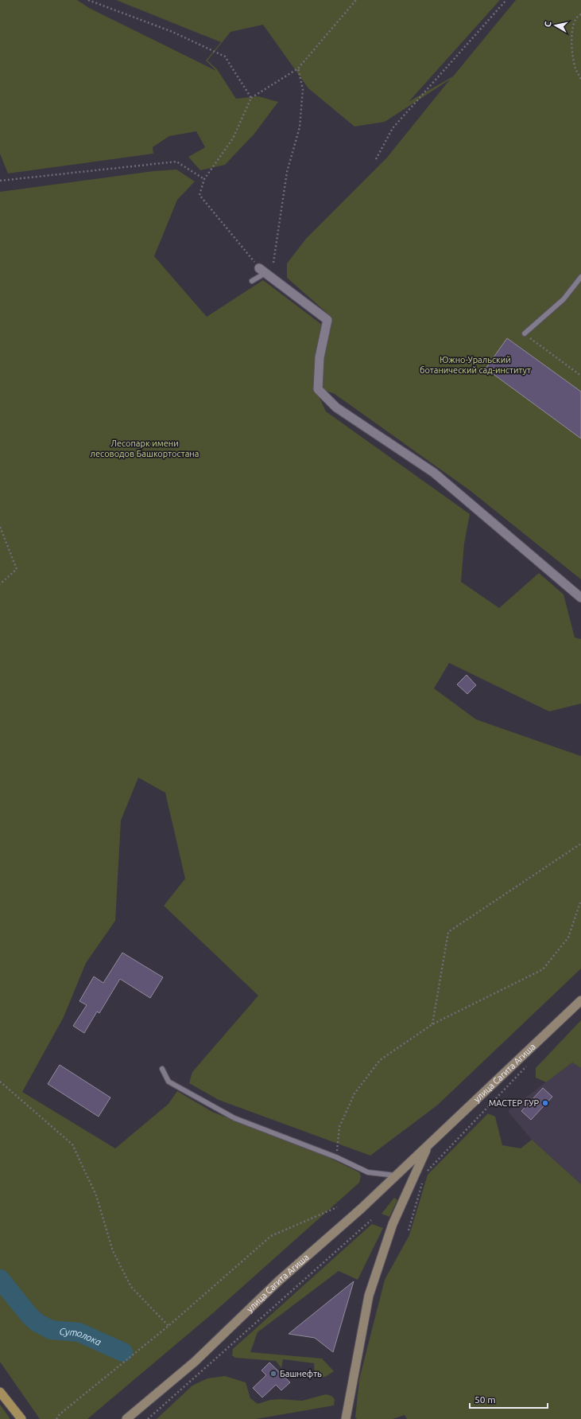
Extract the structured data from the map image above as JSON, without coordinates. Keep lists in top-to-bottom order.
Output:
{
  "streets": {
    "main road": ["улица Сагита Агиша"]
  },
  "water": ["Сутолока"],
  "parks": ["Южно-Уральский ботанический сад-институт", "Лесопарк имени лесоводов Башкортостана"],
  "places": ["МАСТЕР ГУР", "Башнефть"],
  "scale_bar": "50 m",
  "north": "left"
}
